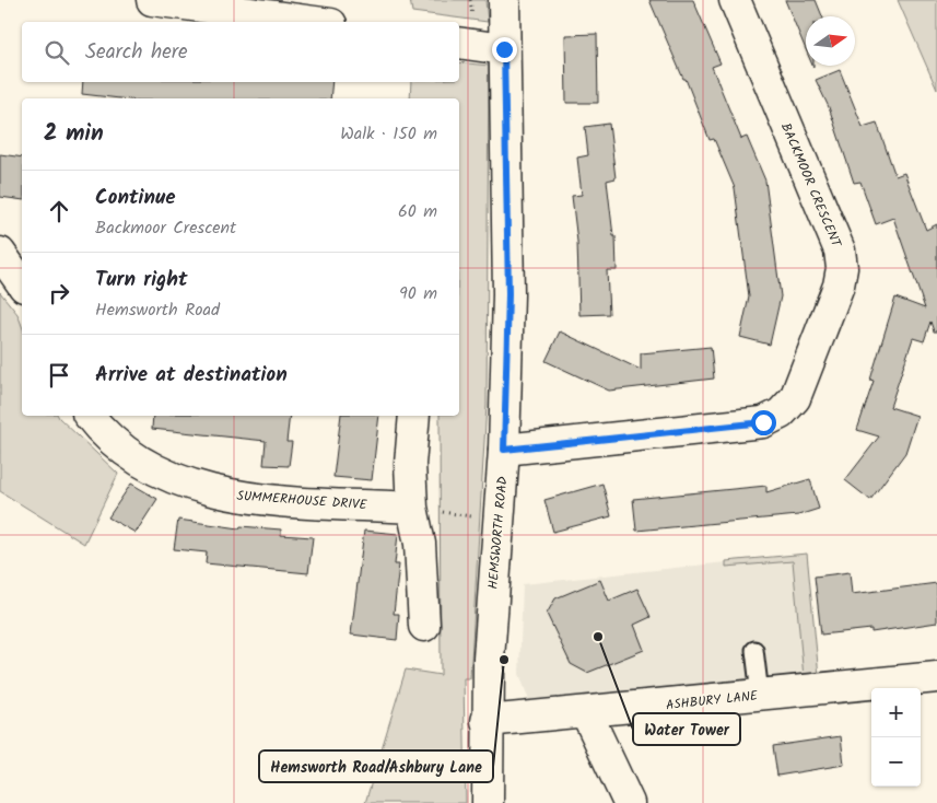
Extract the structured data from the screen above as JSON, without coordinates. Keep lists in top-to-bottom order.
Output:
{
  "streets": {
    "street": [
      "BACKMOOR CRESCENT",
      "SUMMERHOUSE DRIVE",
      "HEMSWORTH ROAD",
      "ASHBURY LANE"
    ]
  },
  "crossings": [
    ["BACKMOOR CRESCENT", "HEMSWORTH ROAD"],
    ["HEMSWORTH ROAD", "ASHBURY LANE"]
  ],
  "places": ["Water Tower", "Hemsworth Road/Ashbury Lane"],
  "north": "right",
  "page": {
    "search": "Search here",
    "heading": ["2 min", "Walk · 150 m"],
    "list": [
      ["Continue", "Backmoor Crescent", "60 m"],
      ["Turn right", "Hemsworth Road", "90 m"],
      "Arrive at destination"
    ],
    "map_buttons": ["+", "−"]
  }
}
